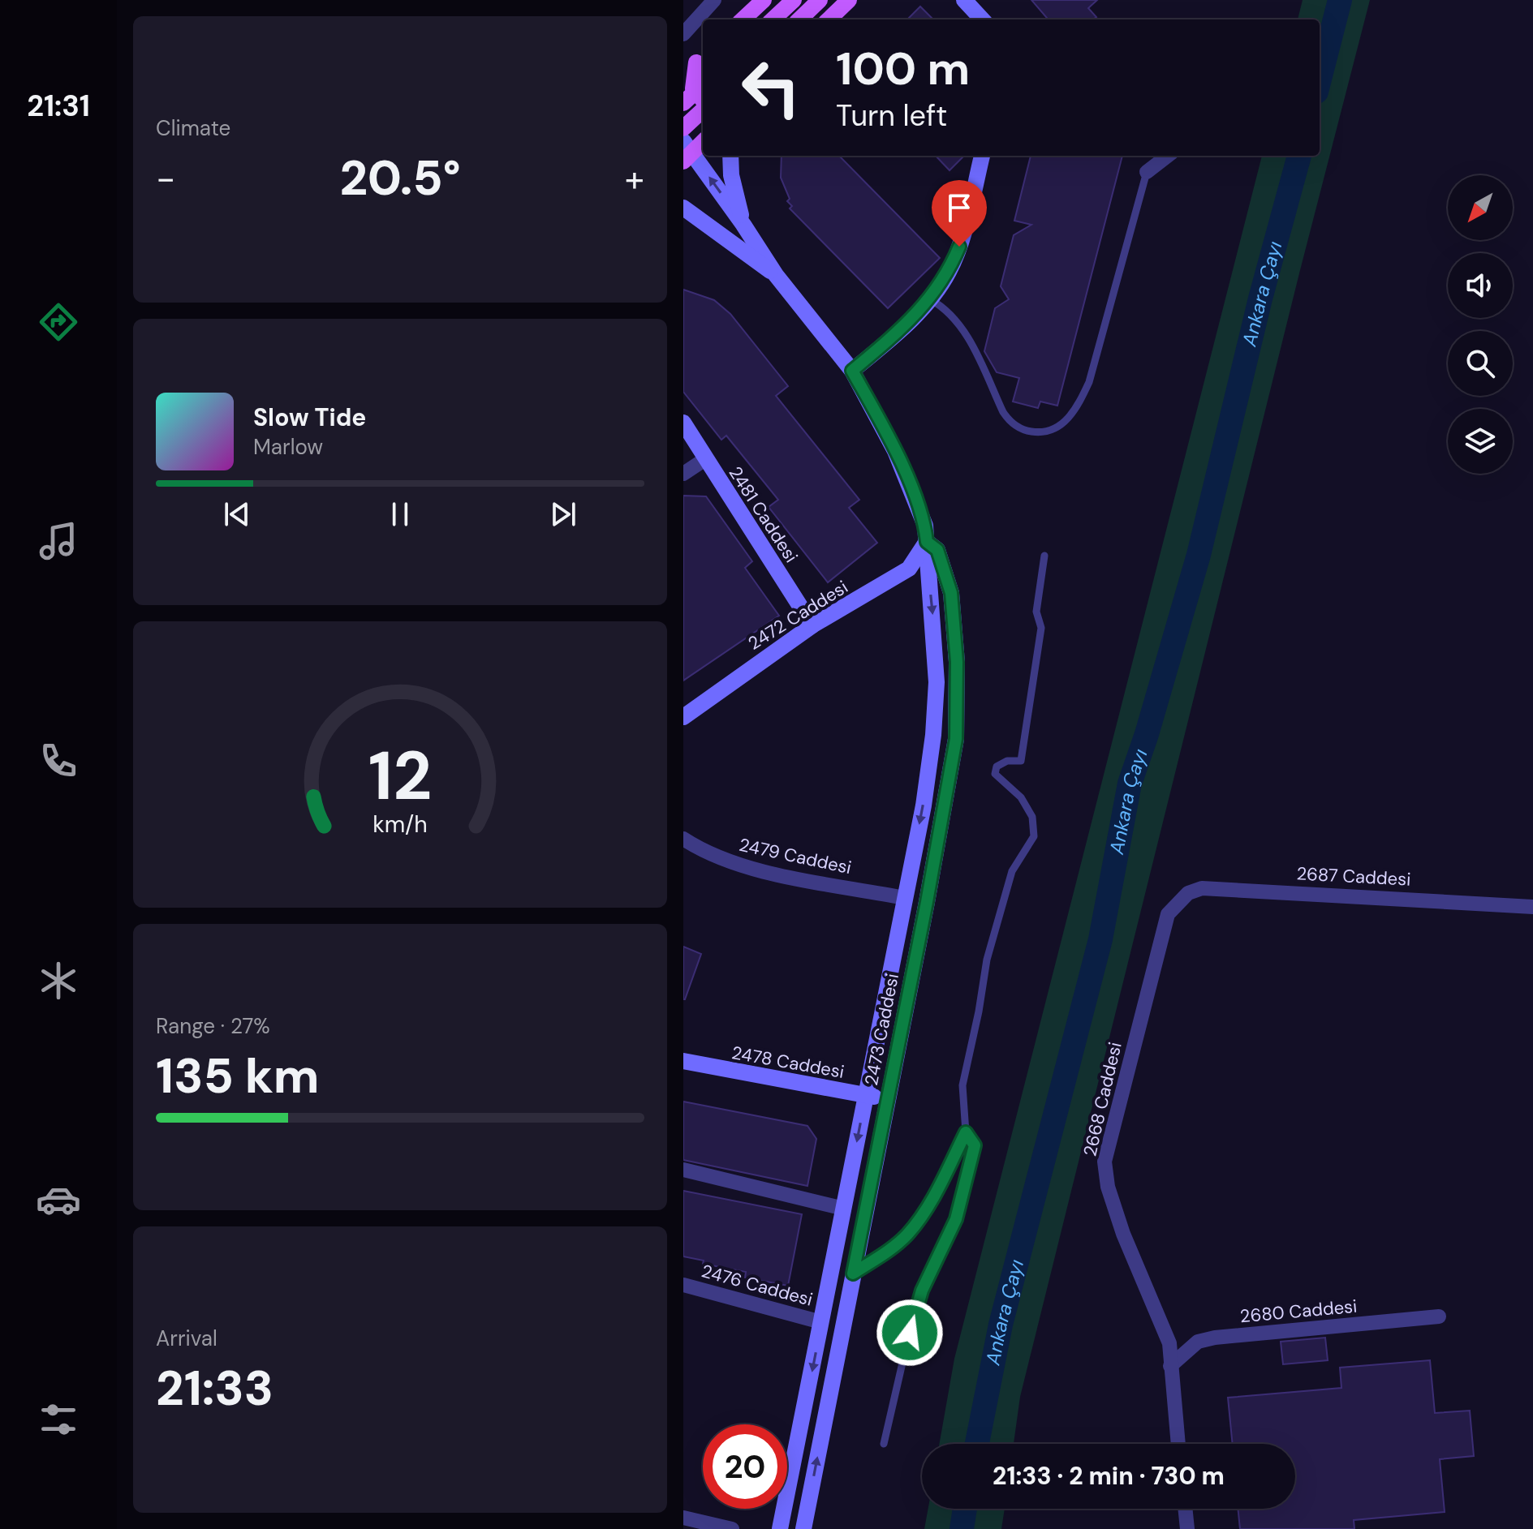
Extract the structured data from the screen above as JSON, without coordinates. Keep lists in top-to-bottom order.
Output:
{
  "streets": {
    "street": [
      "2481 Caddesi",
      "2472 Caddesi",
      "2479 Caddesi",
      "2687 Caddesi",
      "2473 Caddesi",
      "2478 Caddesi",
      "2668 Caddesi",
      "2476 Caddesi",
      "2680 Caddesi"
    ]
  },
  "crossings": [
    ["2481 Caddesi", "2472 Caddesi"],
    ["2472 Caddesi", "2473 Caddesi"],
    ["2479 Caddesi", "2473 Caddesi"],
    ["2687 Caddesi", "2668 Caddesi"],
    ["2473 Caddesi", "2478 Caddesi"],
    ["2473 Caddesi", "2476 Caddesi"],
    ["2668 Caddesi", "2680 Caddesi"]
  ],
  "water": ["Ankara Çayı"],
  "north": "bottom left",
  "page": {
    "tabs": "21:31",
    "tile": [
      "Climate",
      ["Range · 27%", "135 km"],
      ["Arrival", "21:33"]
    ],
    "turn": ["100 m", "Turn left"],
    "heat": ["−", "20.5°", "+"],
    "song": ["Slow Tide", "Marlow"],
    "limit": "20",
    "trip": "21:33 · 2 min · 730 m",
    "gauge": ["12", "km/h"]
  }
}
